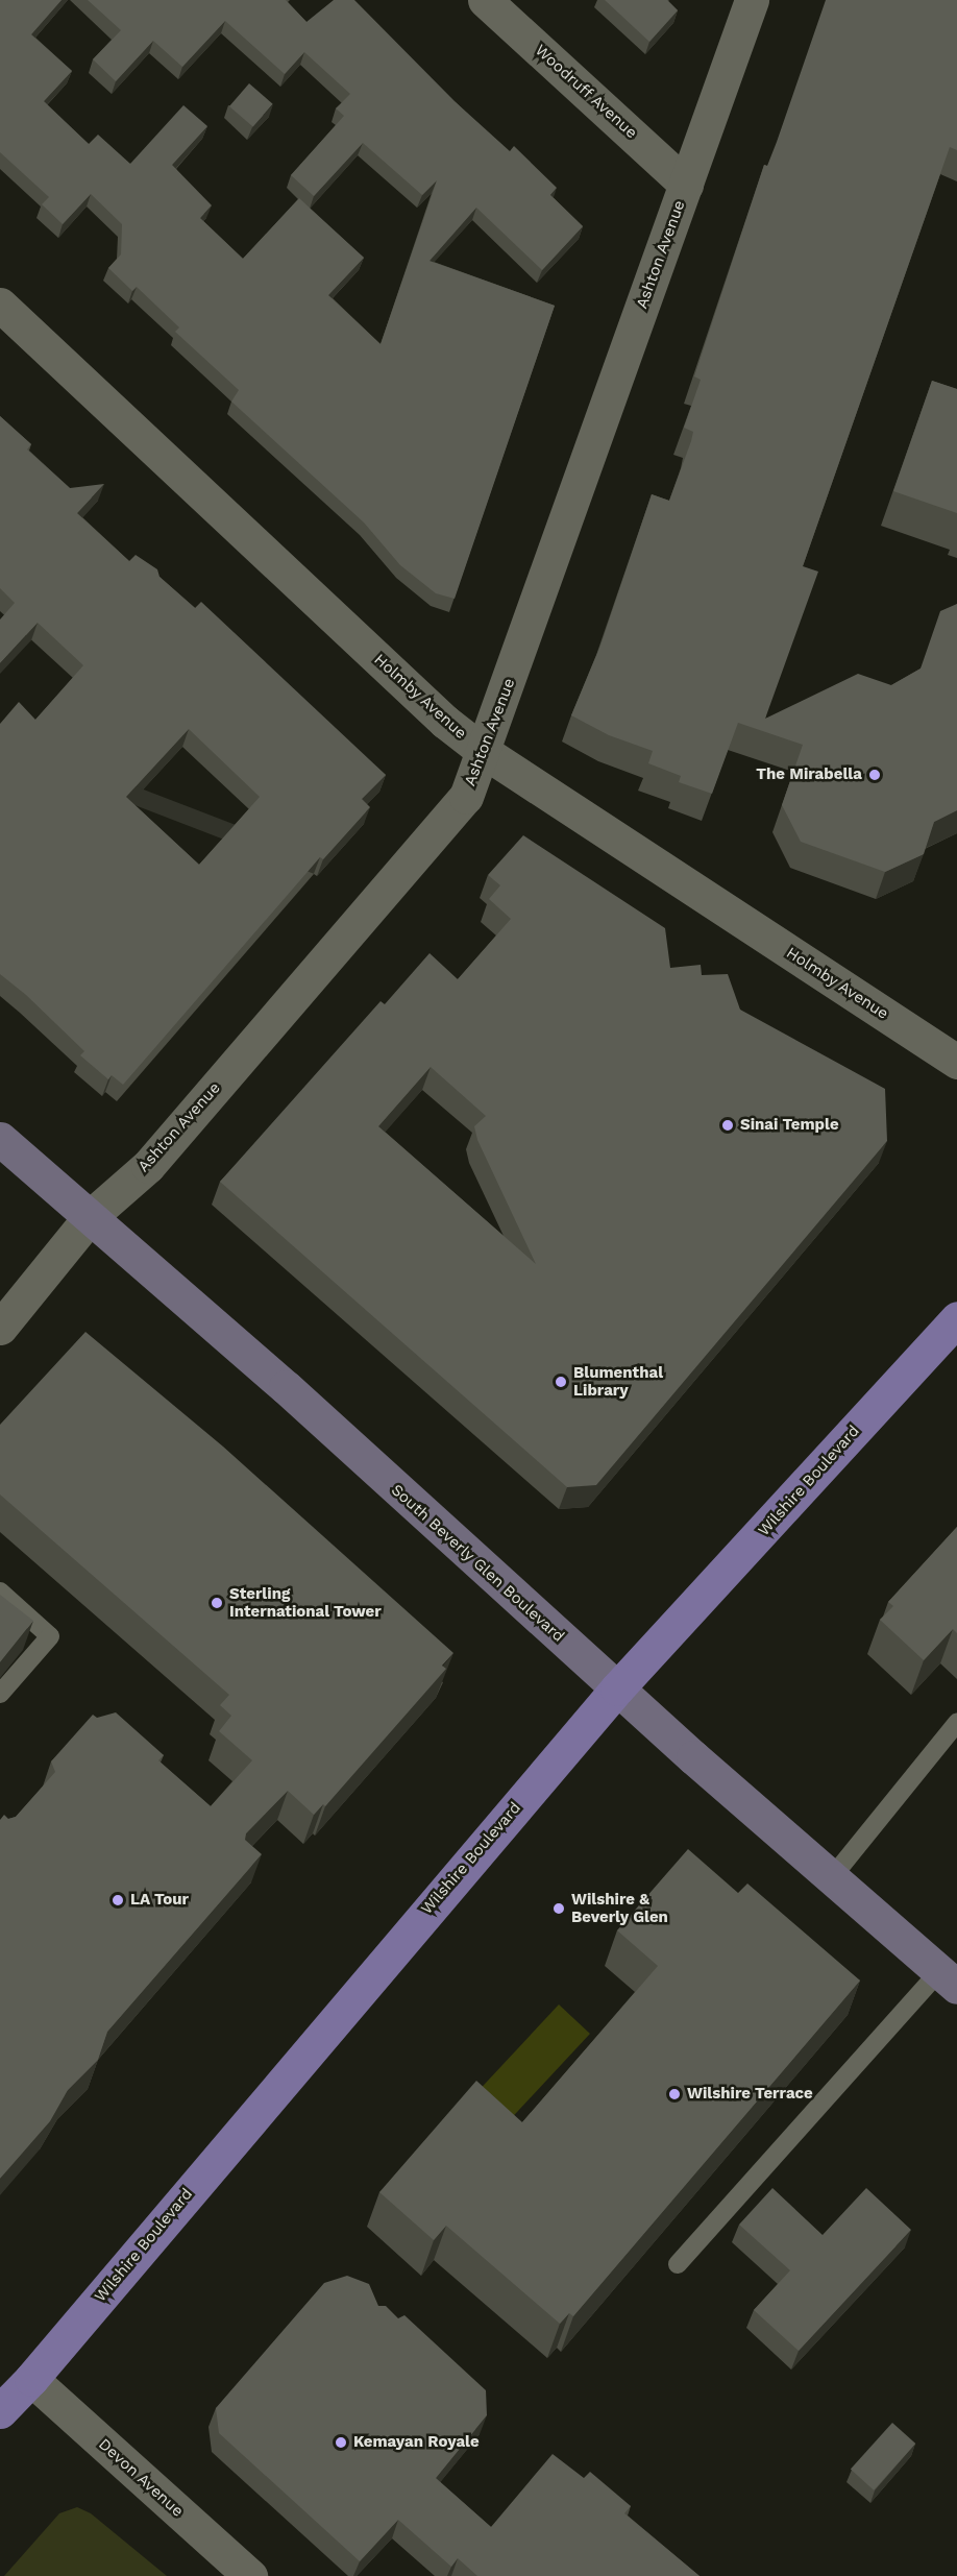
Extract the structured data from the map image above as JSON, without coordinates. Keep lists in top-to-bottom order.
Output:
{
  "streets": {
    "main road": ["Wilshire Boulevard", "South Beverly Glen Boulevard"],
    "street": [
      "Woodruff Avenue",
      "Ashton Avenue",
      "Holmby Avenue",
      "Devon Avenue"
    ]
  },
  "crossings": [
    ["Woodruff Avenue", "Ashton Avenue"],
    ["Ashton Avenue", "Holmby Avenue"],
    ["Ashton Avenue", "South Beverly Glen Boulevard"],
    ["Wilshire Boulevard", "South Beverly Glen Boulevard"],
    ["Wilshire Boulevard", "Devon Avenue"]
  ],
  "places": [
    "The Mirabella",
    "Sinai Temple",
    "Blumenthal Library",
    "Sterling International Tower",
    "LA Tour",
    "Wilshire & Beverly Glen",
    "Wilshire Terrace",
    "Kemayan Royale"
  ]
}
